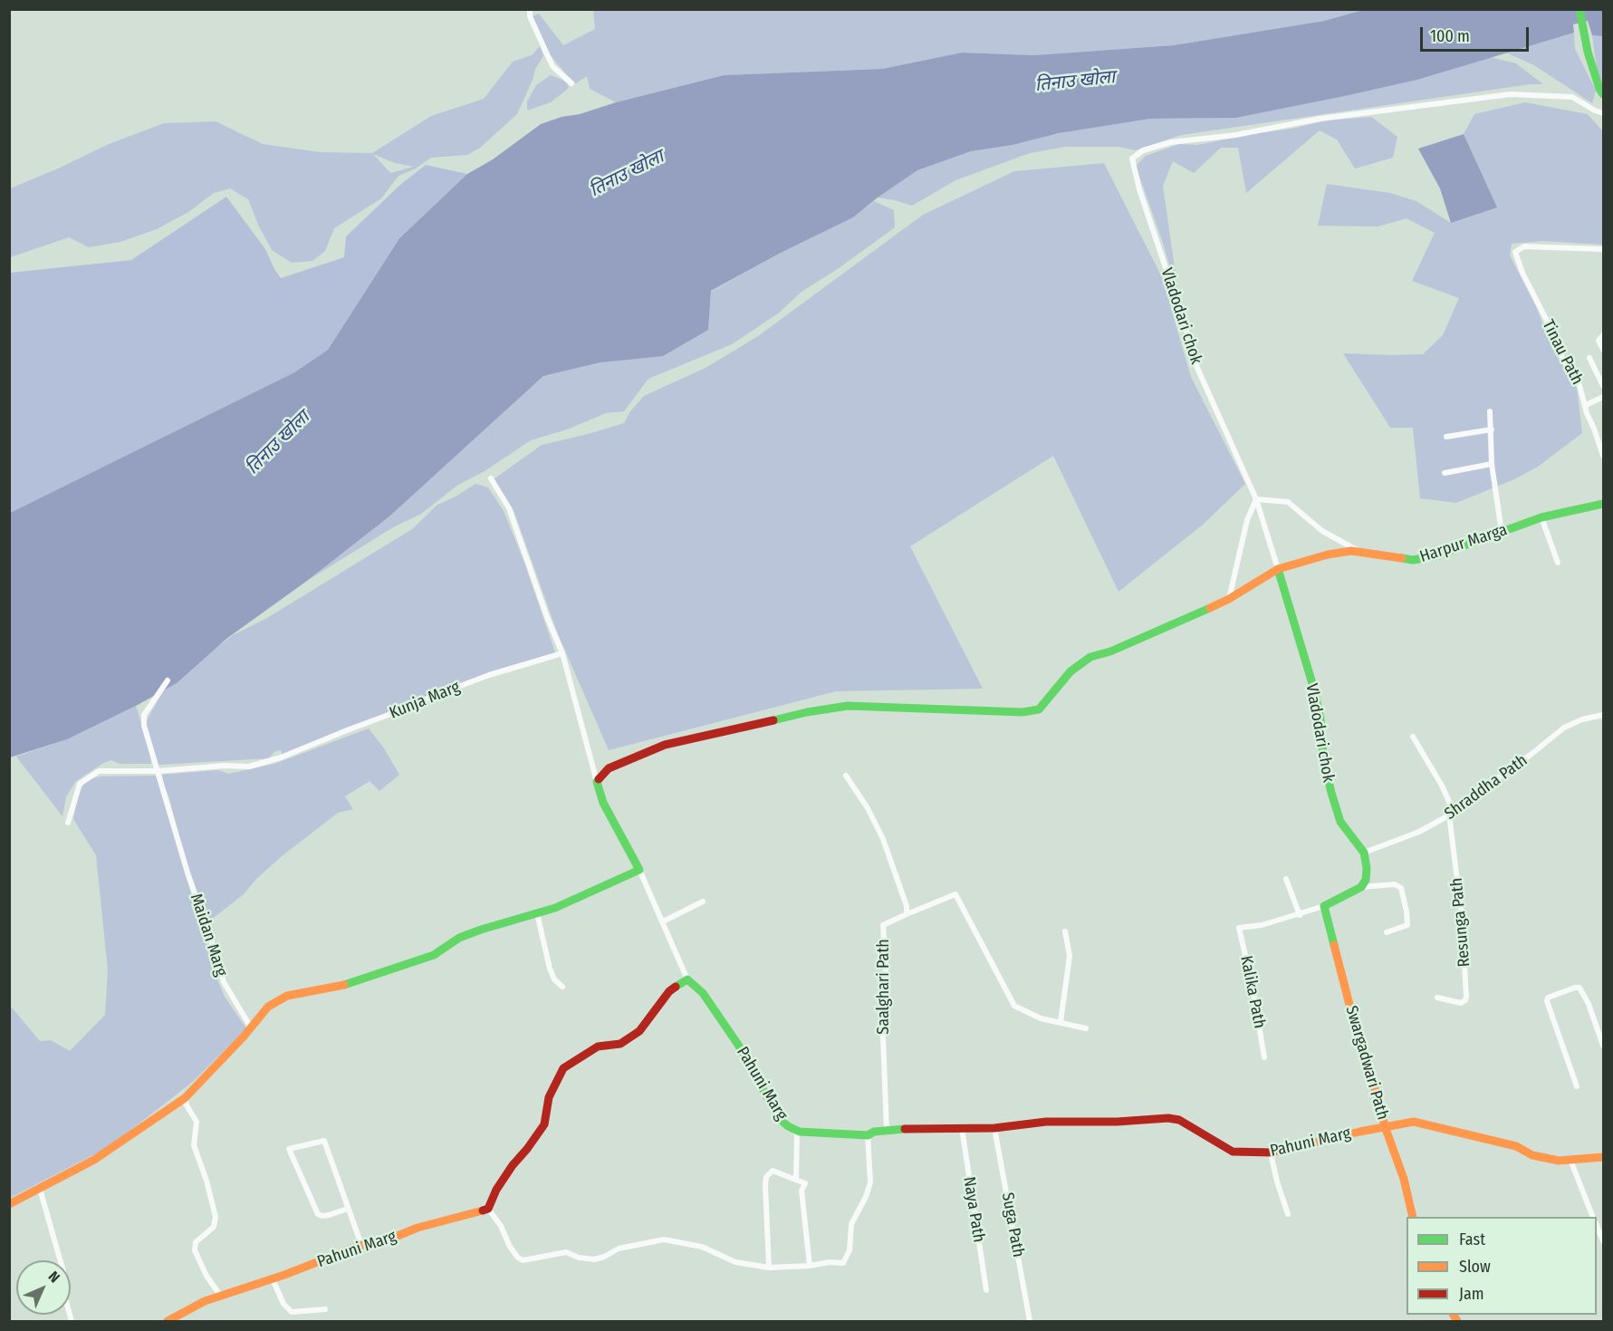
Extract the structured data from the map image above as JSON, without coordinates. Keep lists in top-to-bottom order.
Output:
{
  "streets": {
    "street": [
      "Vladodari chok",
      "Tinau Path",
      "Harpur Marga",
      "Kunja Marg",
      "Shraddha Path",
      "Resunga Path",
      "Maidan Marg",
      "Saalghari Path",
      "Kalika Path",
      "Swargadwari Path",
      "Pahuni Marg",
      "Naya Path",
      "Suga Path"
    ]
  },
  "crossings": [
    ["Vladodari chok", "Harpur Marga"],
    ["Vladodari chok", "Shraddha Path"],
    ["Kunja Marg", "Maidan Marg"],
    ["Shraddha Path", "Resunga Path"],
    ["Saalghari Path", "Pahuni Marg"],
    ["Swargadwari Path", "Pahuni Marg"],
    ["Pahuni Marg", "Naya Path"],
    ["Pahuni Marg", "Suga Path"]
  ],
  "water": ["तिनाउ खोला"],
  "legend": ["Fast", "Slow", "Jam"],
  "scale_bar": "100 m",
  "north": "top right"
}
